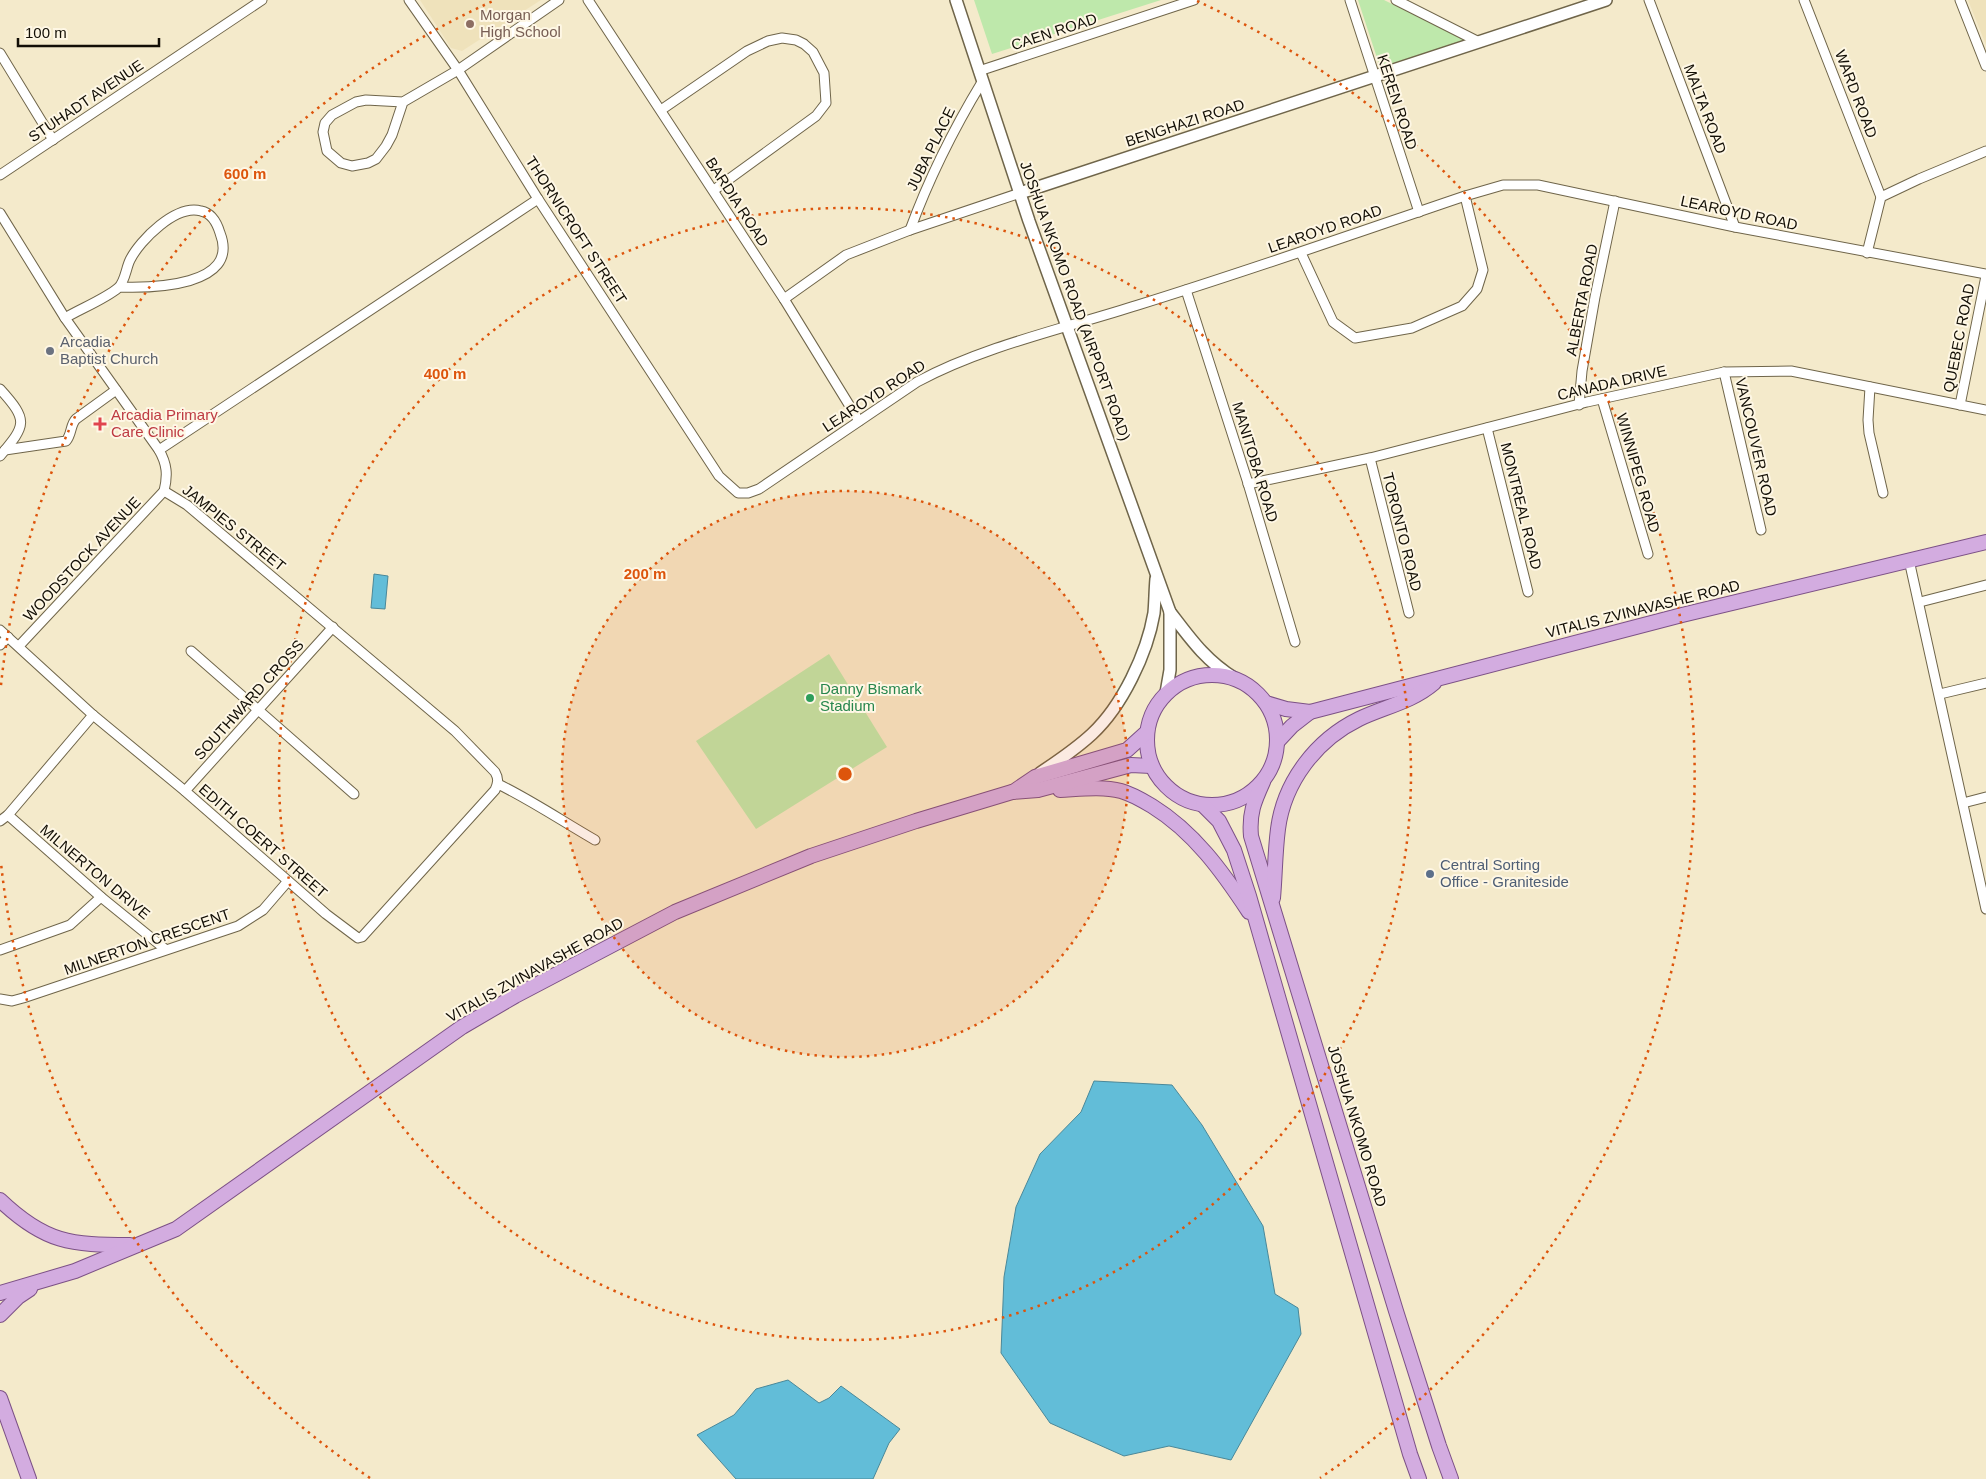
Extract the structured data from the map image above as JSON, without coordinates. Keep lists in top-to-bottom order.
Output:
{
  "streets": {
    "main road": ["VITALIS ZVINAVASHE ROAD", "JOSHUA NKOMO ROAD"],
    "street": [
      "CAEN ROAD",
      "WARD ROAD",
      "STUHADT AVENUE",
      "KEREN ROAD",
      "MALTA ROAD",
      "BENGHAZI ROAD",
      "JUBA PLACE",
      "BARDIA ROAD",
      "LEAROYD ROAD",
      "THORNICROFT STREET",
      "ALBERTA ROAD",
      "JOSHUA NKOMO ROAD (AIRPORT ROAD)",
      "QUEBEC ROAD",
      "CANADA DRIVE",
      "VANCOUVER ROAD",
      "MANITOBA ROAD",
      "WINNIPEG ROAD",
      "MONTREAL ROAD",
      "JAMPIES STREET",
      "TORONTO ROAD",
      "WOODSTOCK AVENUE",
      "SOUTHWARD CROSS",
      "EDITH COERT STREET",
      "MILNERTON DRIVE",
      "MILNERTON CRESCENT"
    ]
  },
  "crossings": [
    ["CAEN ROAD", "JUBA PLACE"],
    ["CAEN ROAD", "JOSHUA NKOMO ROAD (AIRPORT ROAD)"],
    ["KEREN ROAD", "BENGHAZI ROAD"],
    ["KEREN ROAD", "LEAROYD ROAD"],
    ["MALTA ROAD", "LEAROYD ROAD"],
    ["BENGHAZI ROAD", "JUBA PLACE"],
    ["BENGHAZI ROAD", "BARDIA ROAD"],
    ["BENGHAZI ROAD", "JOSHUA NKOMO ROAD (AIRPORT ROAD)"],
    ["JUBA PLACE", "JOSHUA NKOMO ROAD (AIRPORT ROAD)"],
    ["BARDIA ROAD", "LEAROYD ROAD"],
    ["LEAROYD ROAD", "THORNICROFT STREET"],
    ["LEAROYD ROAD", "ALBERTA ROAD"],
    ["LEAROYD ROAD", "JOSHUA NKOMO ROAD (AIRPORT ROAD)"],
    ["LEAROYD ROAD", "QUEBEC ROAD"],
    ["LEAROYD ROAD", "MANITOBA ROAD"],
    ["ALBERTA ROAD", "CANADA DRIVE"],
    ["QUEBEC ROAD", "CANADA DRIVE"],
    ["CANADA DRIVE", "VANCOUVER ROAD"],
    ["CANADA DRIVE", "MANITOBA ROAD"],
    ["CANADA DRIVE", "WINNIPEG ROAD"],
    ["CANADA DRIVE", "MONTREAL ROAD"],
    ["CANADA DRIVE", "TORONTO ROAD"],
    ["JAMPIES STREET", "WOODSTOCK AVENUE"],
    ["JAMPIES STREET", "SOUTHWARD CROSS"],
    ["JAMPIES STREET", "EDITH COERT STREET"],
    ["WOODSTOCK AVENUE", "EDITH COERT STREET"],
    ["VITALIS ZVINAVASHE ROAD", "JOSHUA NKOMO ROAD"],
    ["SOUTHWARD CROSS", "EDITH COERT STREET"],
    ["EDITH COERT STREET", "MILNERTON CRESCENT"],
    ["MILNERTON DRIVE", "MILNERTON CRESCENT"]
  ],
  "places": {
    "other": [
      "Morgan High School",
      "Arcadia Baptist Church",
      "Danny Bismark Stadium",
      "Central Sorting Office - Graniteside"
    ],
    "health": ["Arcadia Primary Care Clinic"]
  },
  "scale_bar": "100 m",
  "rings": ["600 m", "400 m", "200 m"]
}
